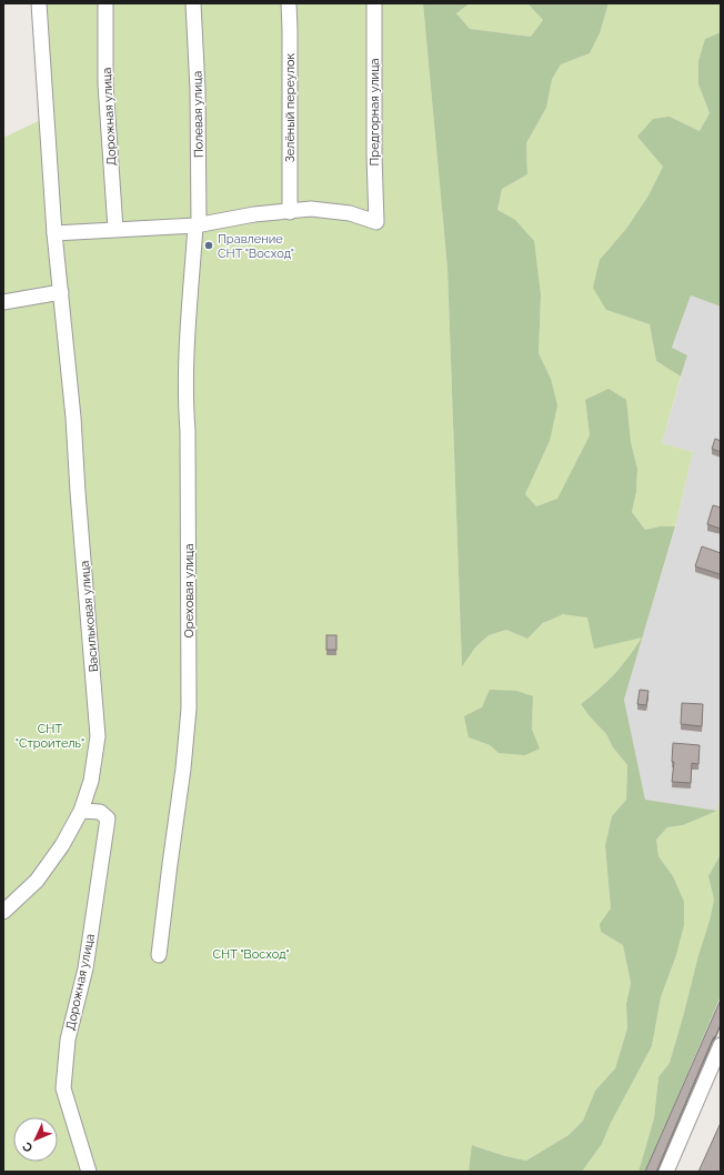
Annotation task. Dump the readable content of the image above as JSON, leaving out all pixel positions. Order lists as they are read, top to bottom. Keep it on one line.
{"streets":{"street":["Зелёный переулок","Предгорная улица","Полевая улица","Дорожная улица","Ореховая улица","Васильковая улица"]},"crossings":[["Зелёный переулок","Предгорная улица"],["Полевая улица","Ореховая улица"],["Дорожная улица","Васильковая улица"]],"parks":["СНТ \"Строитель\"","СНТ \"Восход\""],"places":["Правление СНТ \"Восход\""],"north":"bottom left"}
